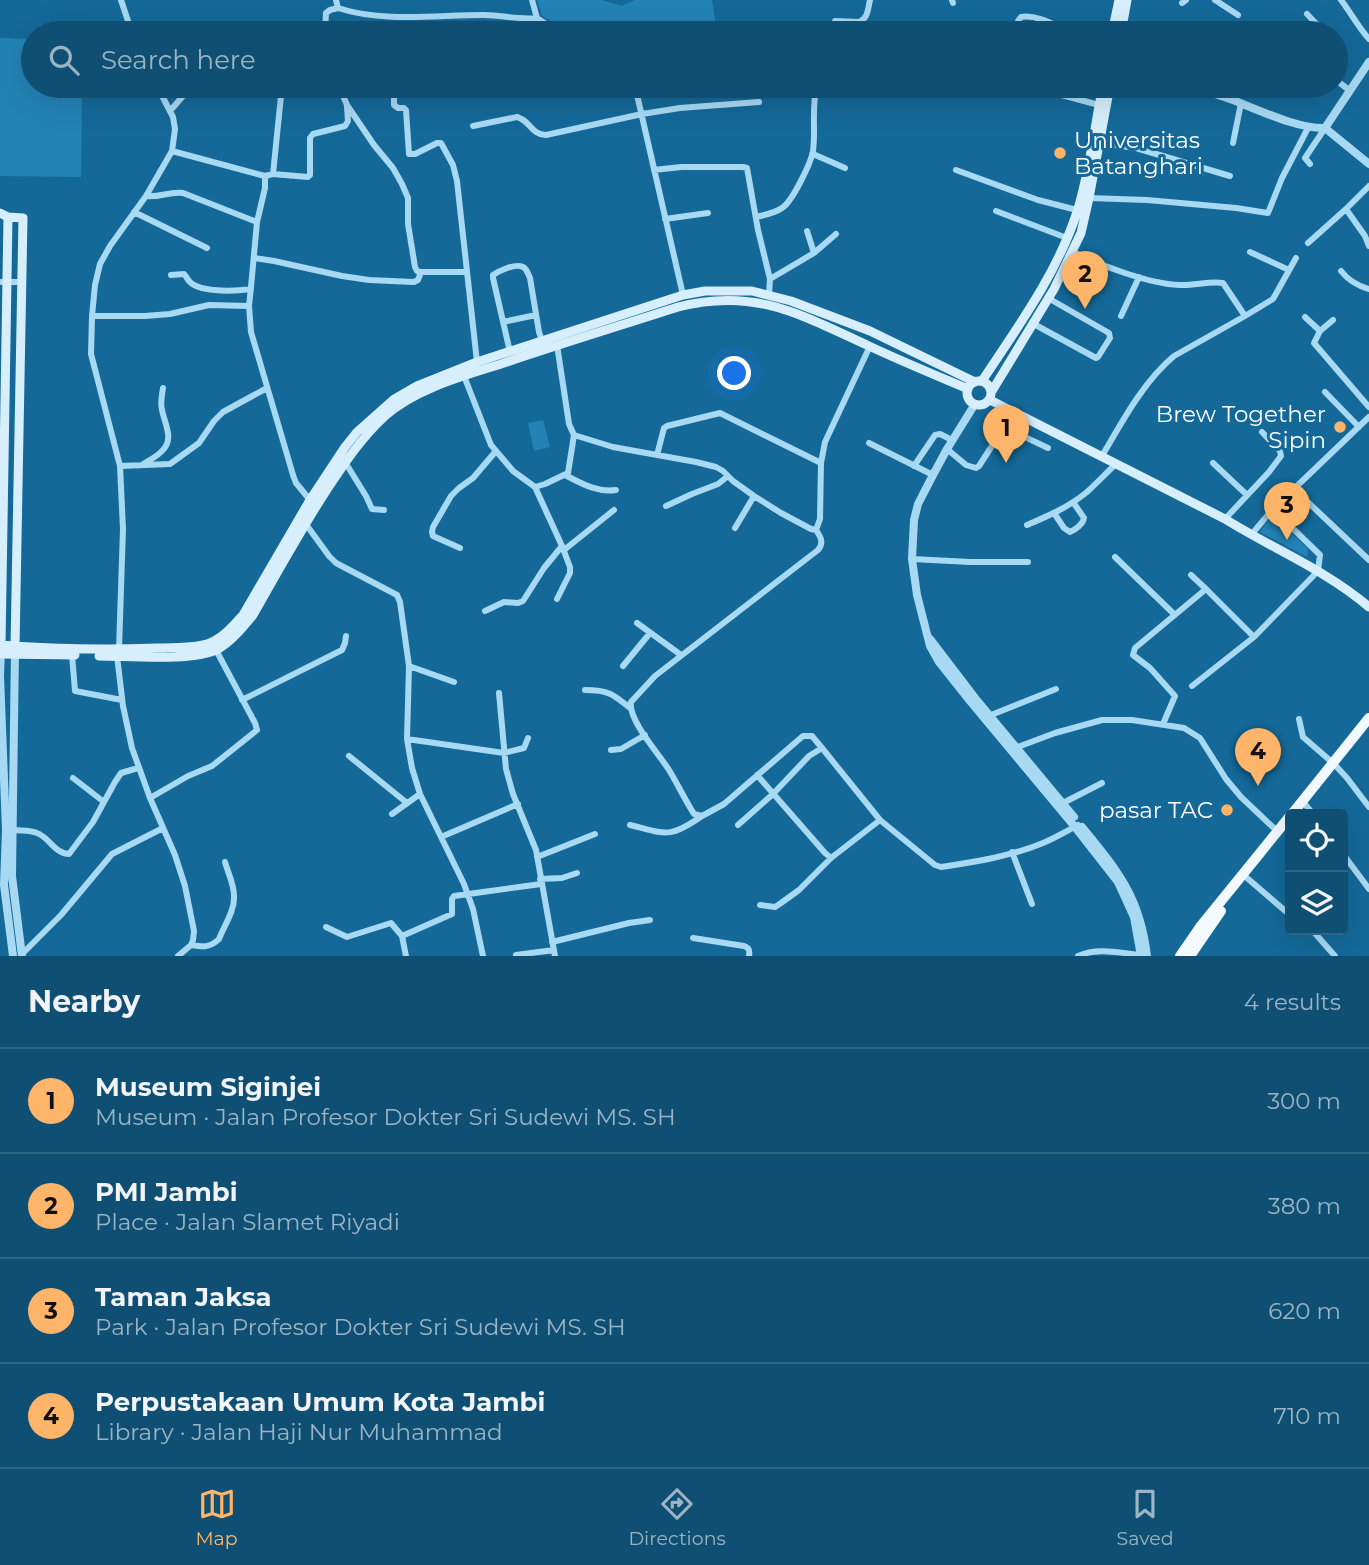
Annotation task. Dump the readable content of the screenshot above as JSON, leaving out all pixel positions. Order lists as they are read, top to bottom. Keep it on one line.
{"places":["Universitas Batanghari","Brew Together Sipin","pasar TAC"],"page":{"search":"Search here","pins":["2","1","3","4"],"heading":["Nearby","4 results"],"list":[{"mark":"1","name":"Museum Siginjei","note":"Museum · Jalan Profesor Dokter Sri Sudewi MS. SH","value":"300 m"},{"mark":"2","name":"PMI Jambi","note":"Place · Jalan Slamet Riyadi","value":"380 m"},{"mark":"3","name":"Taman Jaksa","note":"Park · Jalan Profesor Dokter Sri Sudewi MS. SH","value":"620 m"},{"mark":"4","name":"Perpustakaan Umum Kota Jambi","note":"Library · Jalan Haji Nur Muhammad","value":"710 m"}],"nav":["Map","Directions","Saved"]}}
